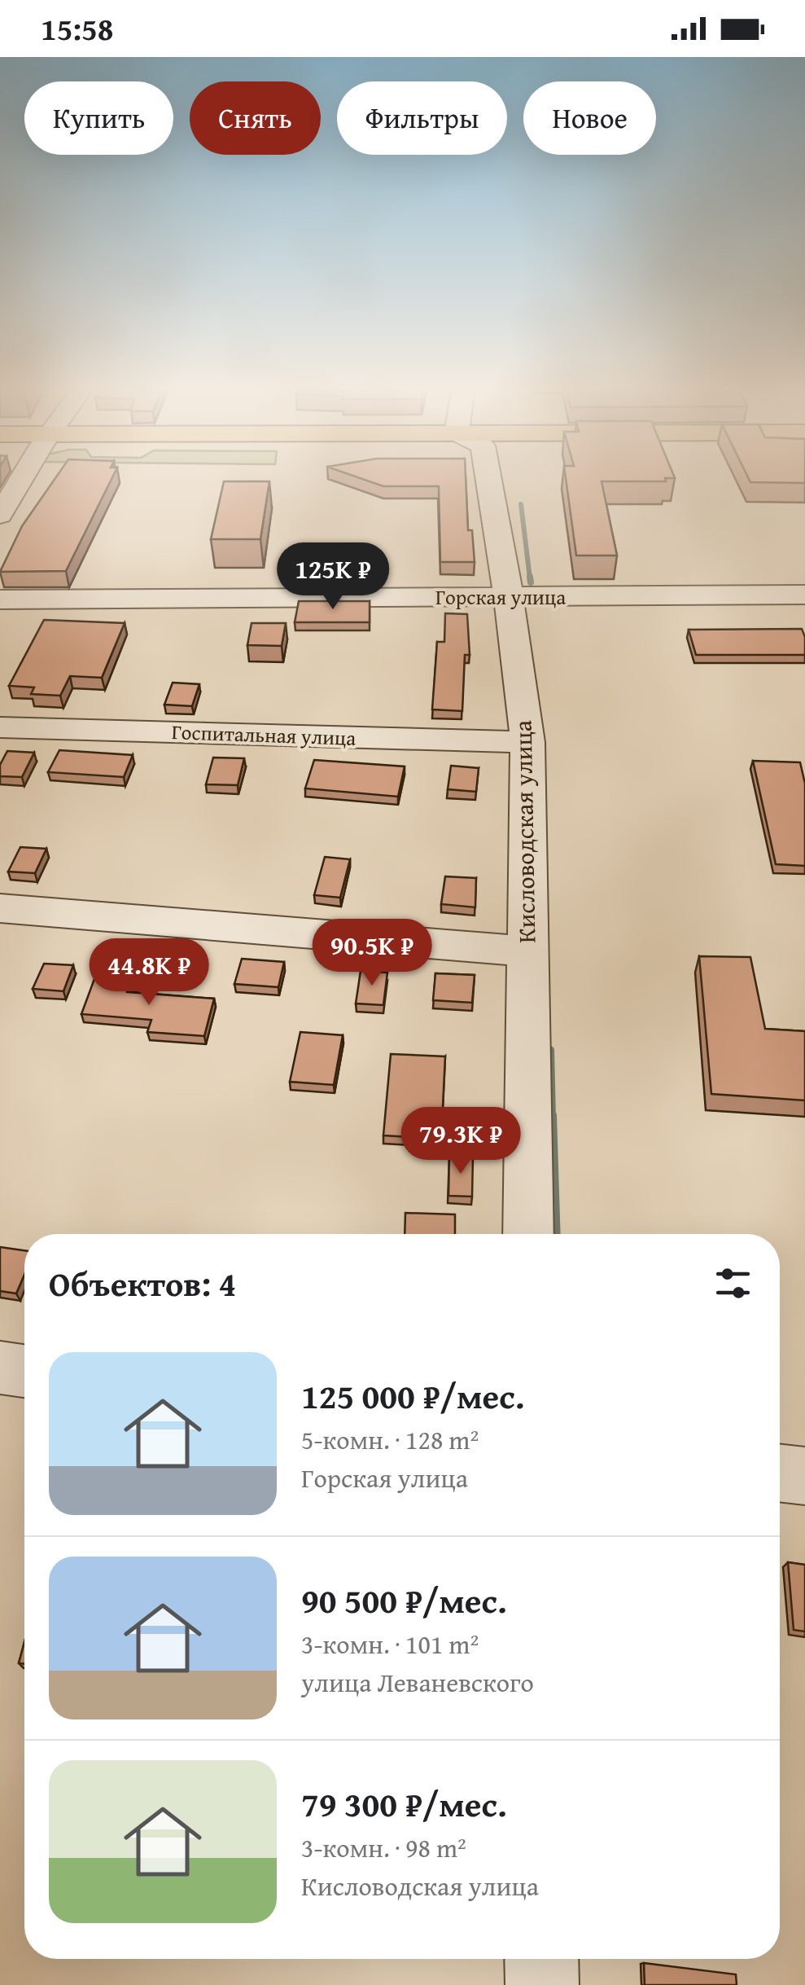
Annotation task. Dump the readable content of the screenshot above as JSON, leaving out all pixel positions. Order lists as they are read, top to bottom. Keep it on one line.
{"streets":{"street":["Горская улица","Госпитальная улица","Кисловодская улица"]},"crossings":[["Горская улица","Кисловодская улица"],["Госпитальная улица","Кисловодская улица"]],"page":{"status":"15:58","chip":["Купить","Снять","Фильтры","Новое"],"price":["125K ₽","90.5K ₽","44.8K ₽","79.3K ₽"],"heading":"Объектов: 4","list":[{"name":"125 000 ₽/мес.","note":"5-комн. · 128 m² · Горская улица"},{"name":"90 500 ₽/мес.","note":"3-комн. · 101 m² · улица Леваневского"},{"name":"79 300 ₽/мес.","note":"3-комн. · 98 m² · Кисловодская улица"}]}}
